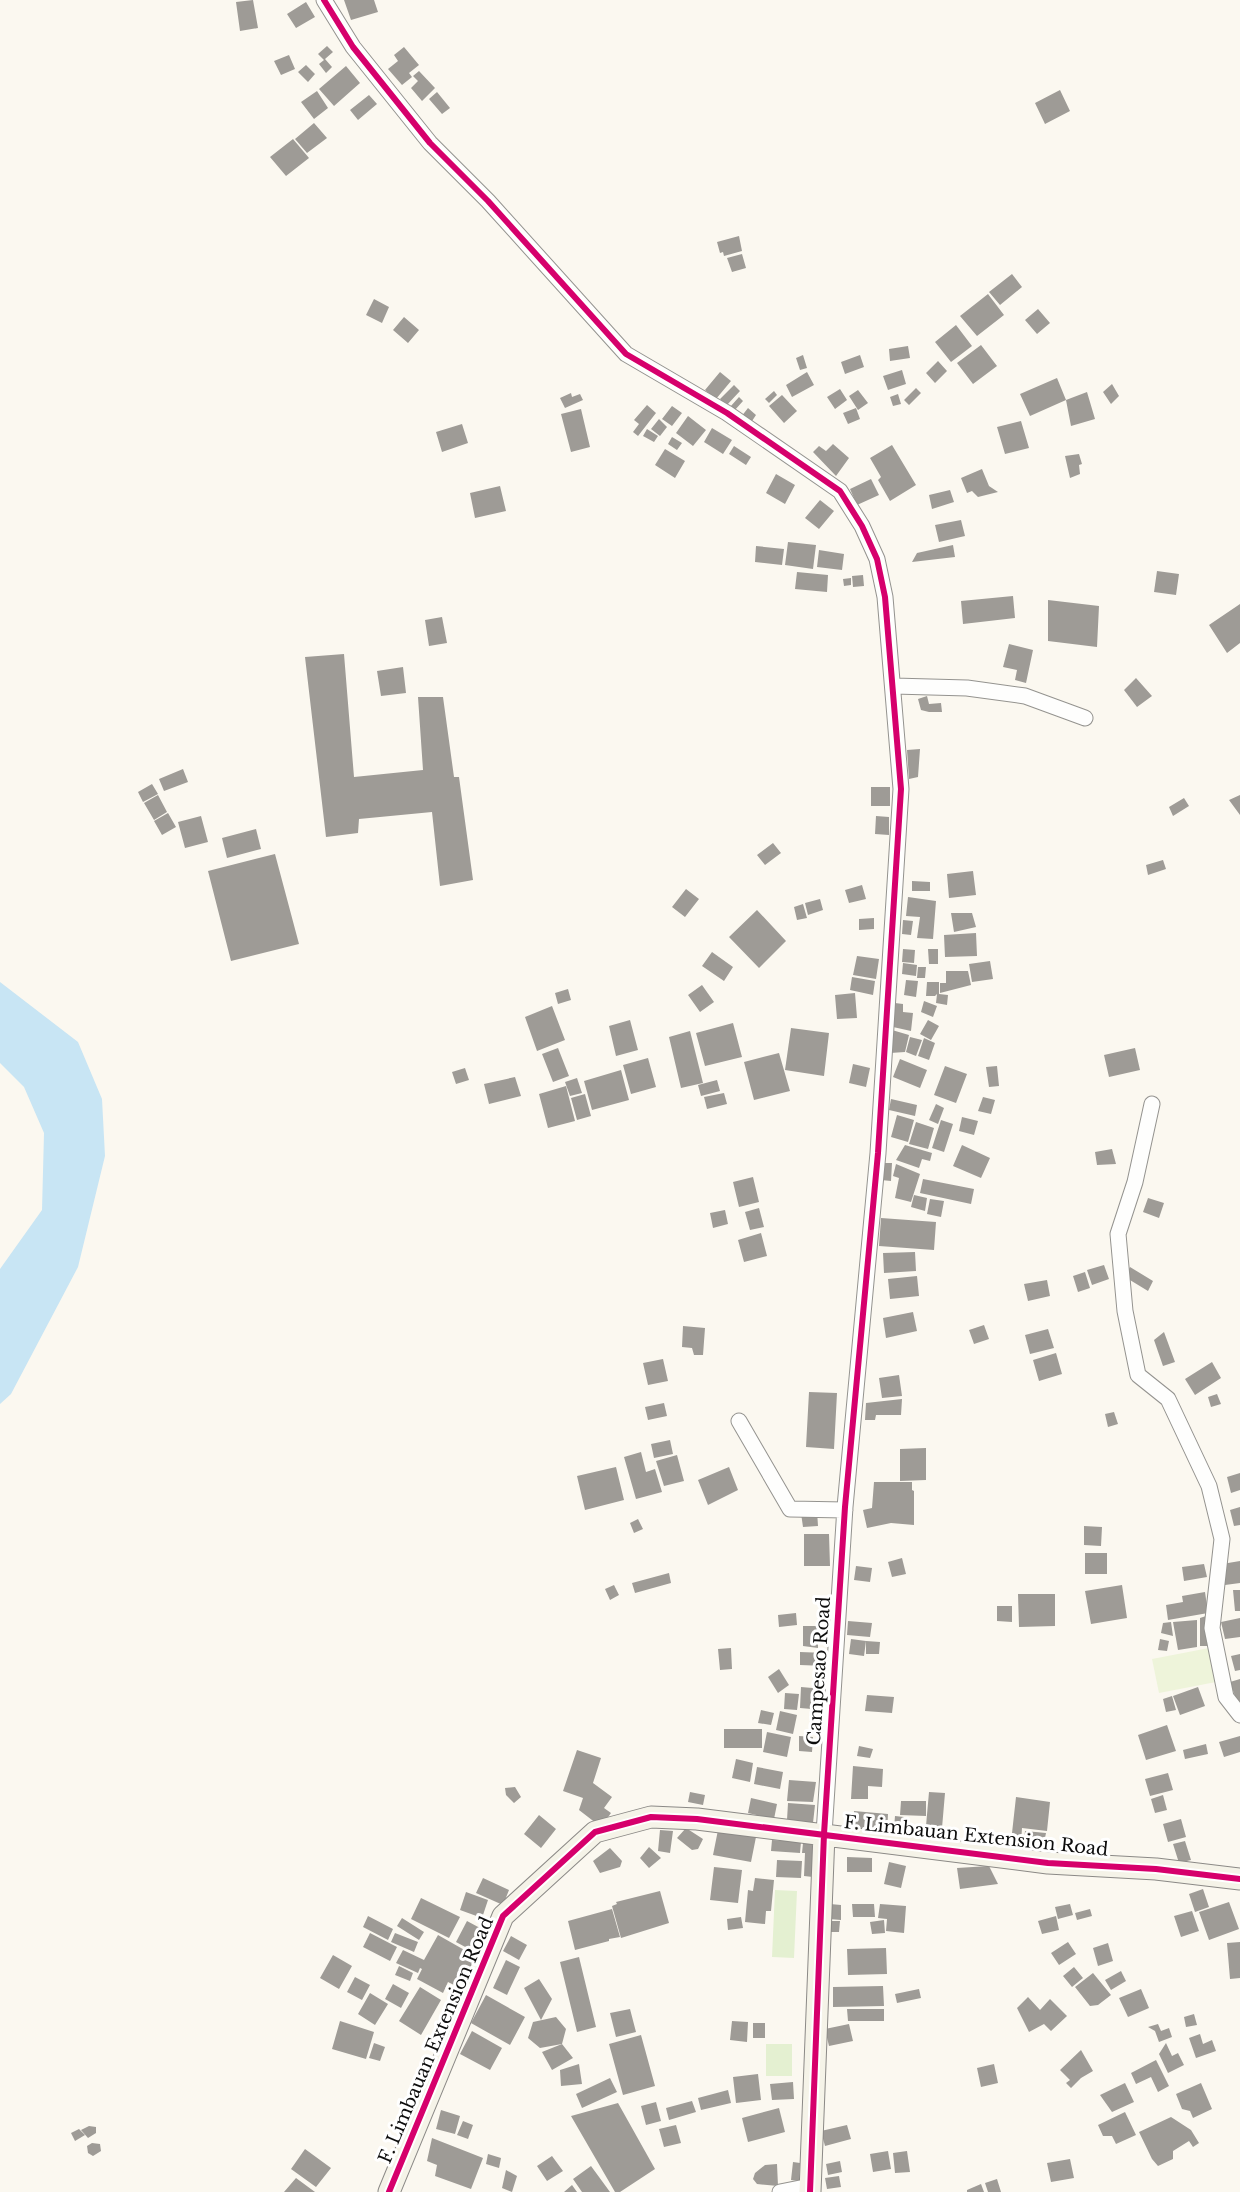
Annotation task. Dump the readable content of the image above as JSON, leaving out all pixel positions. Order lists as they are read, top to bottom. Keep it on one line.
{"streets":{"street":["Campesao Road","F. Limbauan Extension Road"]},"crossings":[["Campesao Road","F. Limbauan Extension Road"]]}
